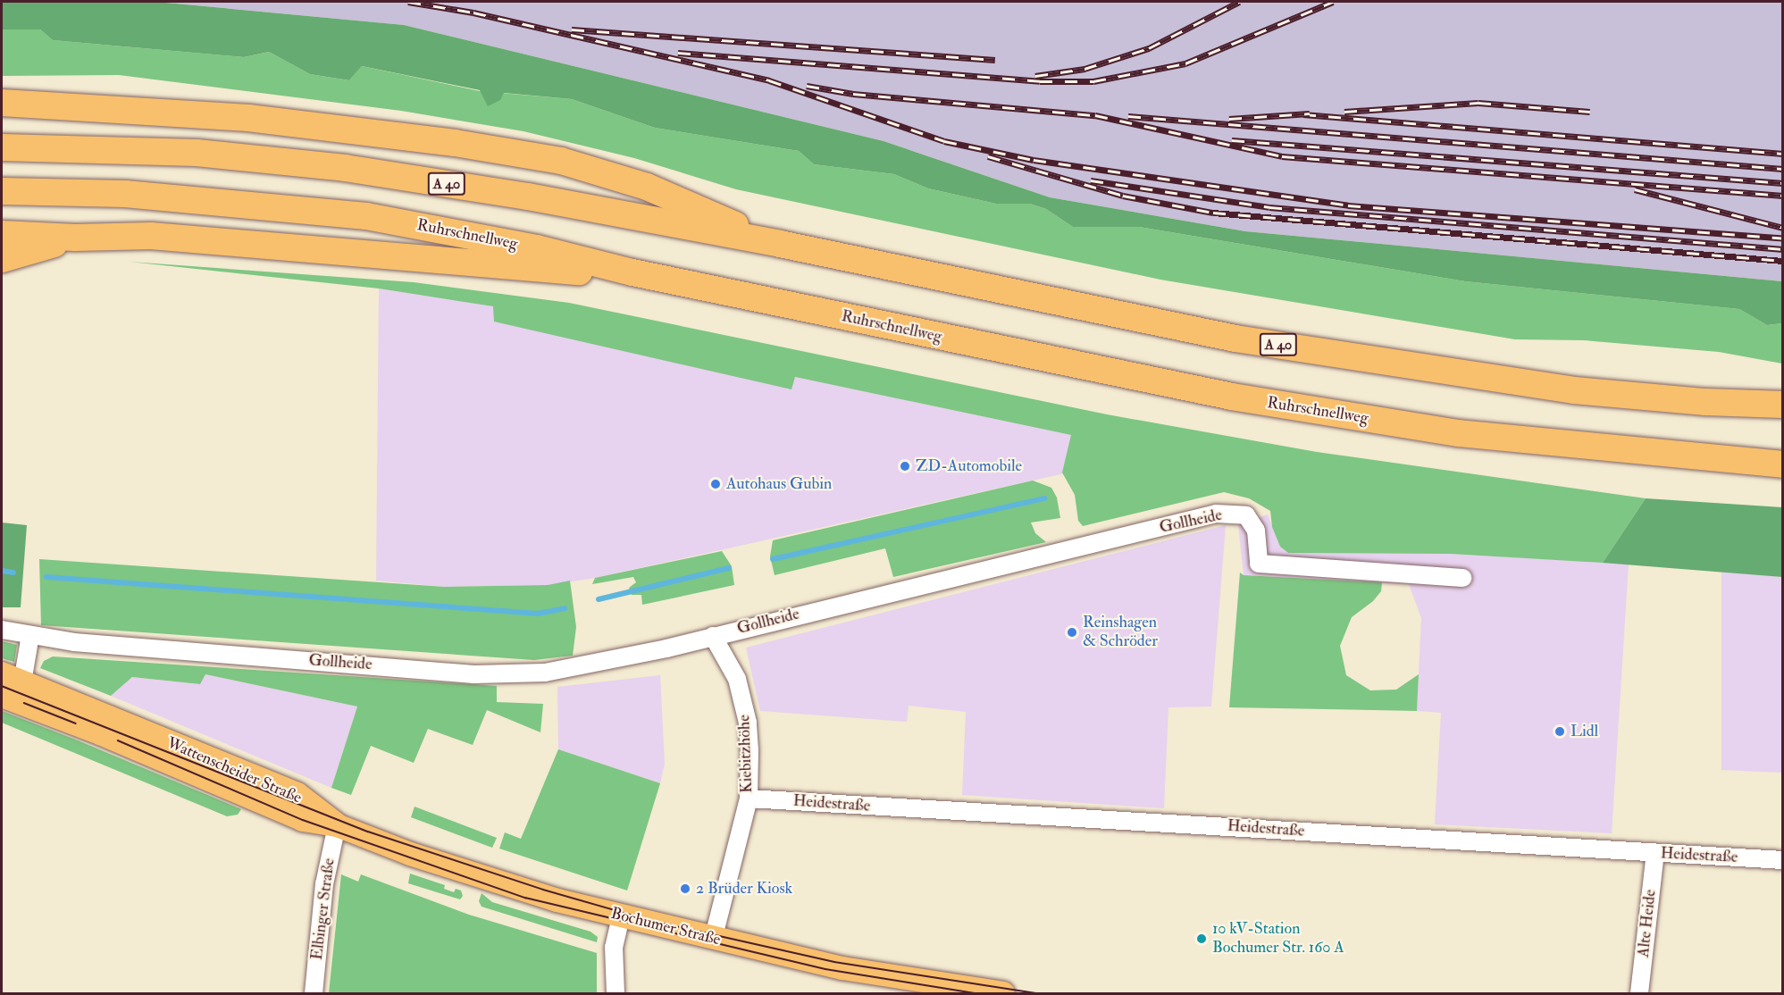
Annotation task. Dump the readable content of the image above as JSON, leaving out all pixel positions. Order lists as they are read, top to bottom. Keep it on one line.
{"streets":{"highway":["A 40","Ruhrschnellweg"],"main road":["Wattenscheider Straße","Bochumer Straße"],"street":["Gollheide","Kiebitzhöhe","Heidestraße","Elbinger Straße","Alte Heide"]},"crossings":[["Gollheide","Kiebitzhöhe"],["Kiebitzhöhe","Heidestraße"],["Kiebitzhöhe","Bochumer Straße"],["Wattenscheider Straße","Elbinger Straße"],["Wattenscheider Straße","Bochumer Straße"],["Heidestraße","Alte Heide"],["Elbinger Straße","Bochumer Straße"]],"places":["ZD-Automobile","Autohaus Gubin","Reinshagen & Schröder","Lidl","2 Brüder Kiosk","10 kV-Station Bochumer Str. 160 A"]}
